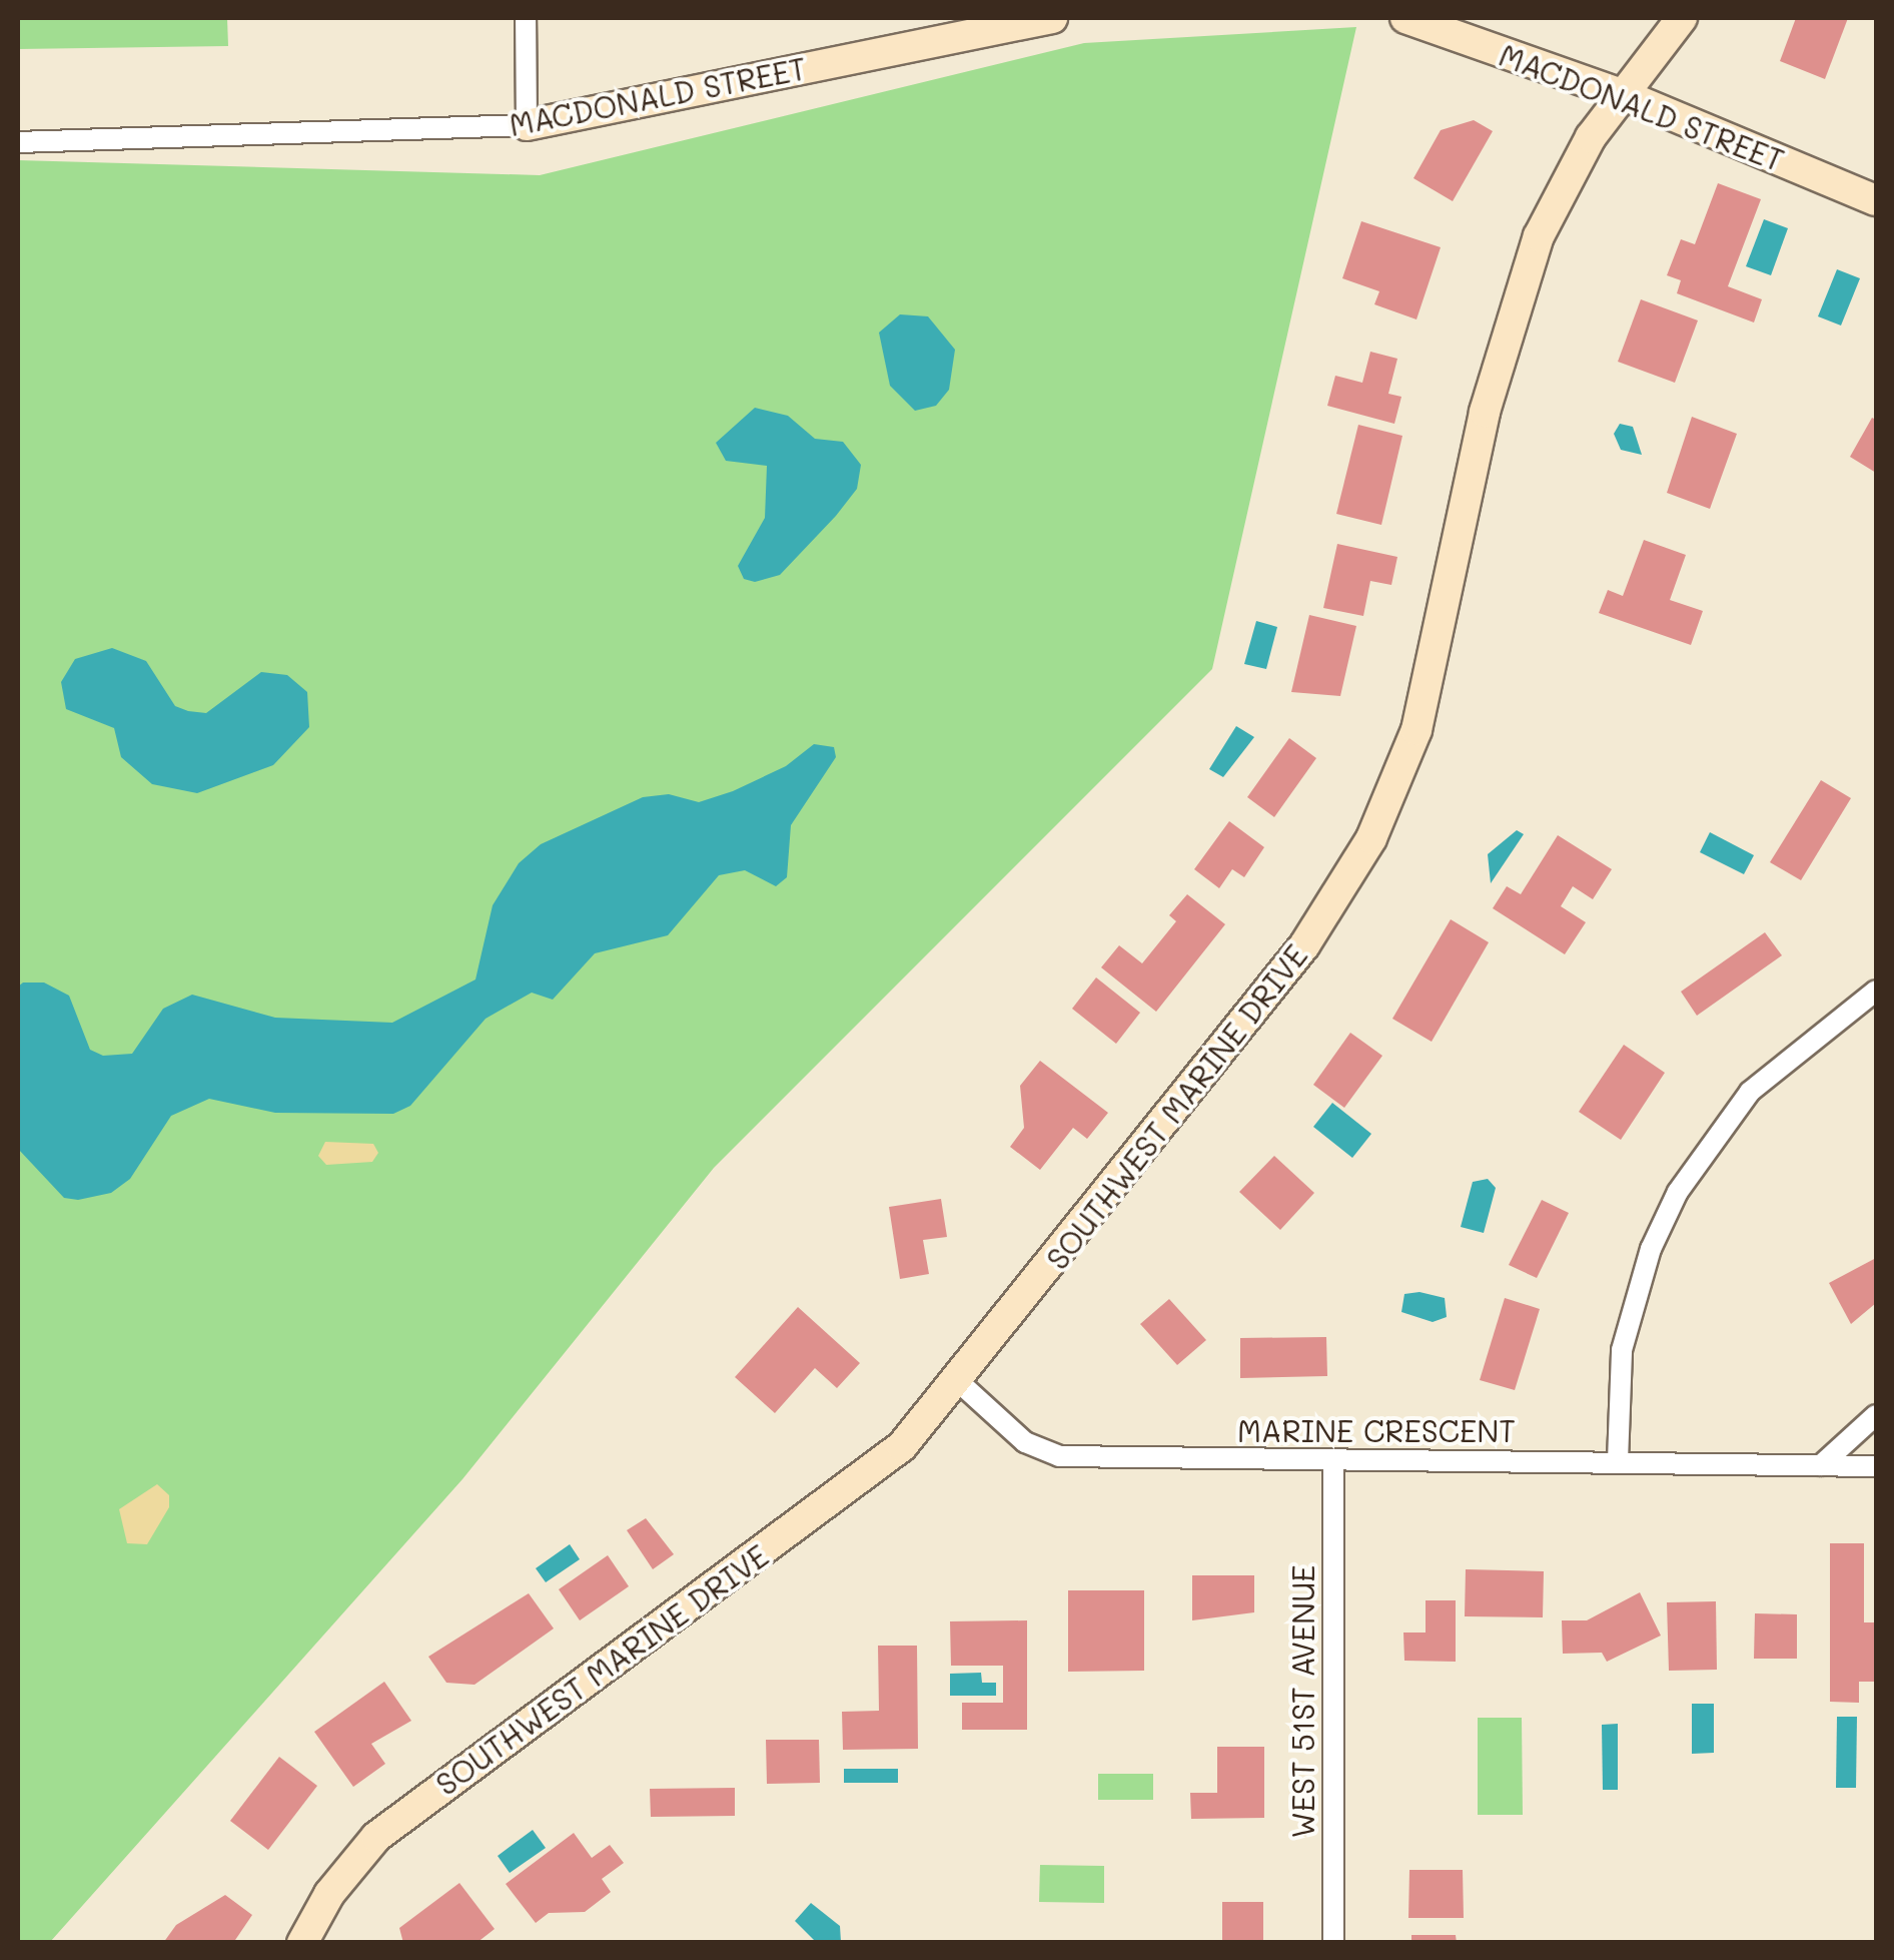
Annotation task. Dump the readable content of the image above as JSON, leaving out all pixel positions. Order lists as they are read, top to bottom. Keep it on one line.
{"streets":{"main road":["MACDONALD STREET","SOUTHWEST MARINE DRIVE"],"street":["MARINE CRESCENT","WEST 51ST AVENUE"]},"crossings":[["MACDONALD STREET","SOUTHWEST MARINE DRIVE"],["SOUTHWEST MARINE DRIVE","MARINE CRESCENT"],["MARINE CRESCENT","WEST 51ST AVENUE"]]}
